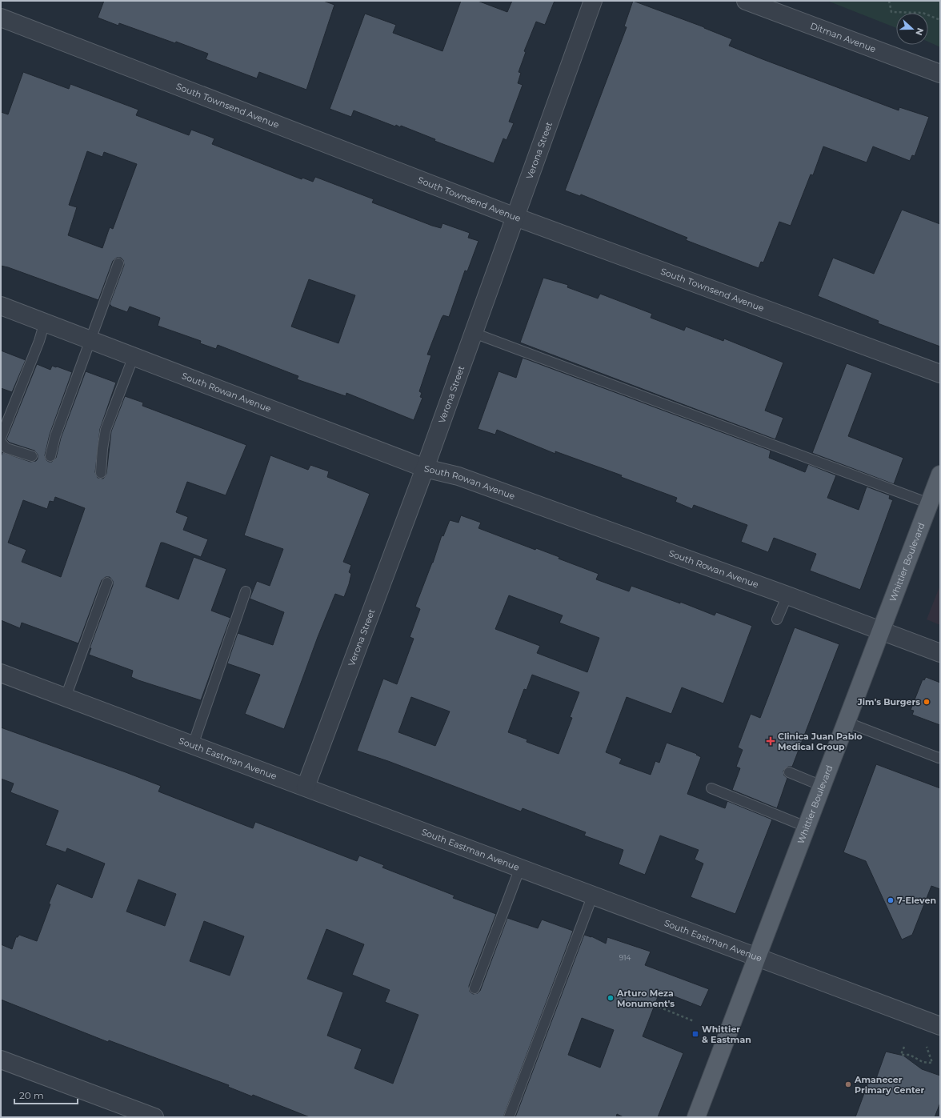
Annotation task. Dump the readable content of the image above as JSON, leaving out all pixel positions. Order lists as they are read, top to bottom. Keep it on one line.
{"streets":{"main road":["Whittier Boulevard"],"street":["Ditman Avenue","South Townsend Avenue","Verona Street","South Rowan Avenue","South Eastman Avenue"]},"crossings":[["South Townsend Avenue","Verona Street"],["Verona Street","South Rowan Avenue"],["Verona Street","South Eastman Avenue"],["South Rowan Avenue","Whittier Boulevard"],["Whittier Boulevard","South Eastman Avenue"]],"places":{"other":["Jim's Burgers","7-Eleven","Arturo Meza Monument's","Amanecer Primary Center"],"health":["Clinica Juan Pablo Medical Group"],"transit":["Whittier & Eastman"]},"house_numbers":["914"],"scale_bar":"20 m","north":"right"}
